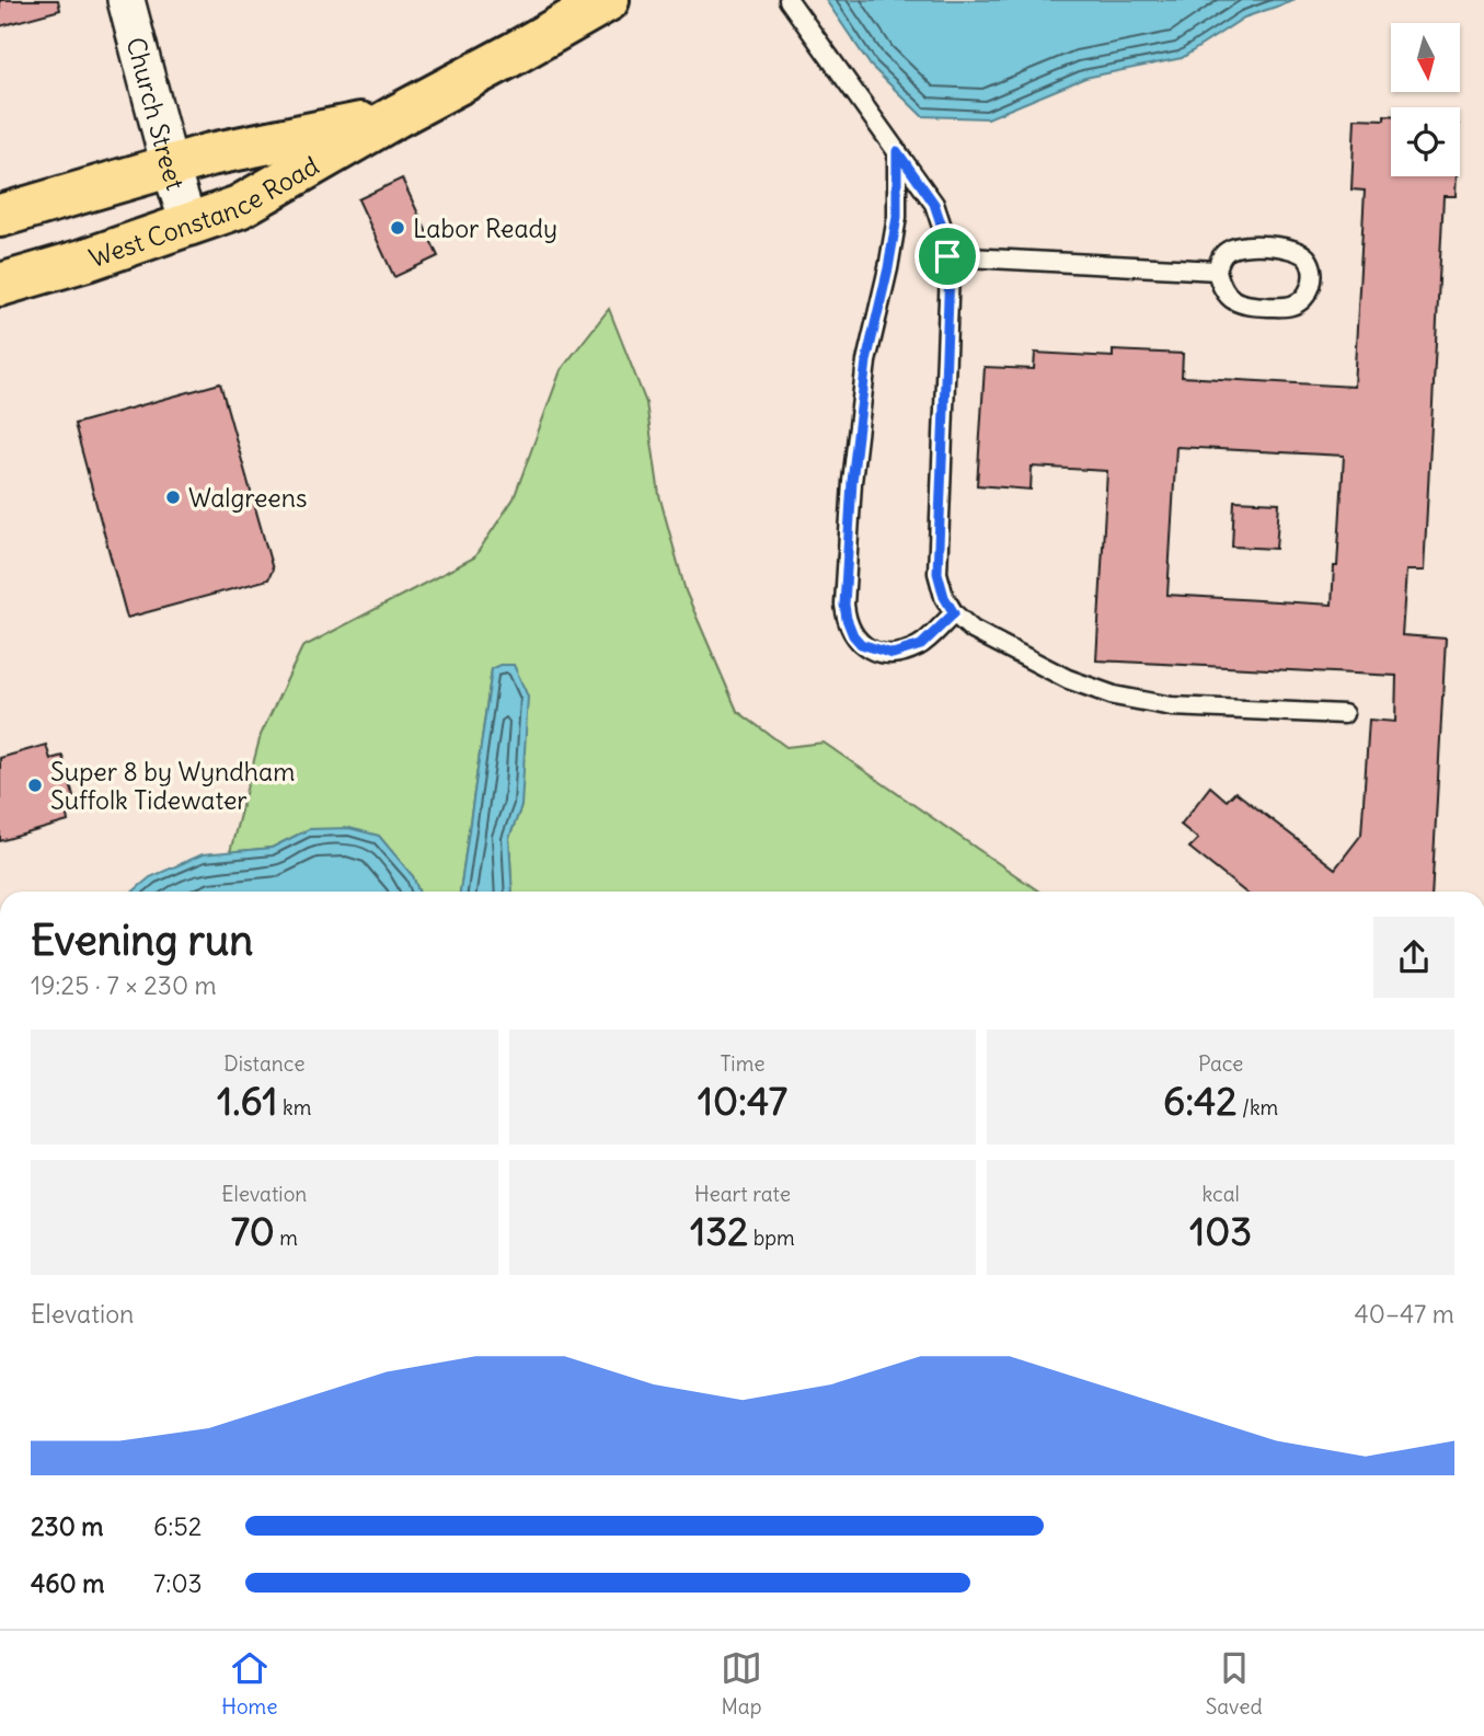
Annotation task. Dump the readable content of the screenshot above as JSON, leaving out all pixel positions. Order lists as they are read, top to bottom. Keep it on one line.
{"streets":{"main road":["West Constance Road"],"street":["Church Street"]},"crossings":[["Church Street","West Constance Road"]],"places":["Labor Ready","Walgreens","Super 8 by Wyndham Suffolk Tidewater"],"north":"bottom","page":{"heading":["Evening run","19:25 · 7 × 230 m"],"stats":[["Distance","1.61 km"],["Time","10:47"],["Pace","6:42 /km"],["Elevation","70 m"],["Heart rate","132 bpm"],["kcal","103"]],"chart":["Elevation","40–47 m"],"list":[{"name":"230 m","note":"6:52"},{"name":"460 m","note":"7:03"}],"tabs":["Home","Map","Saved"]}}
